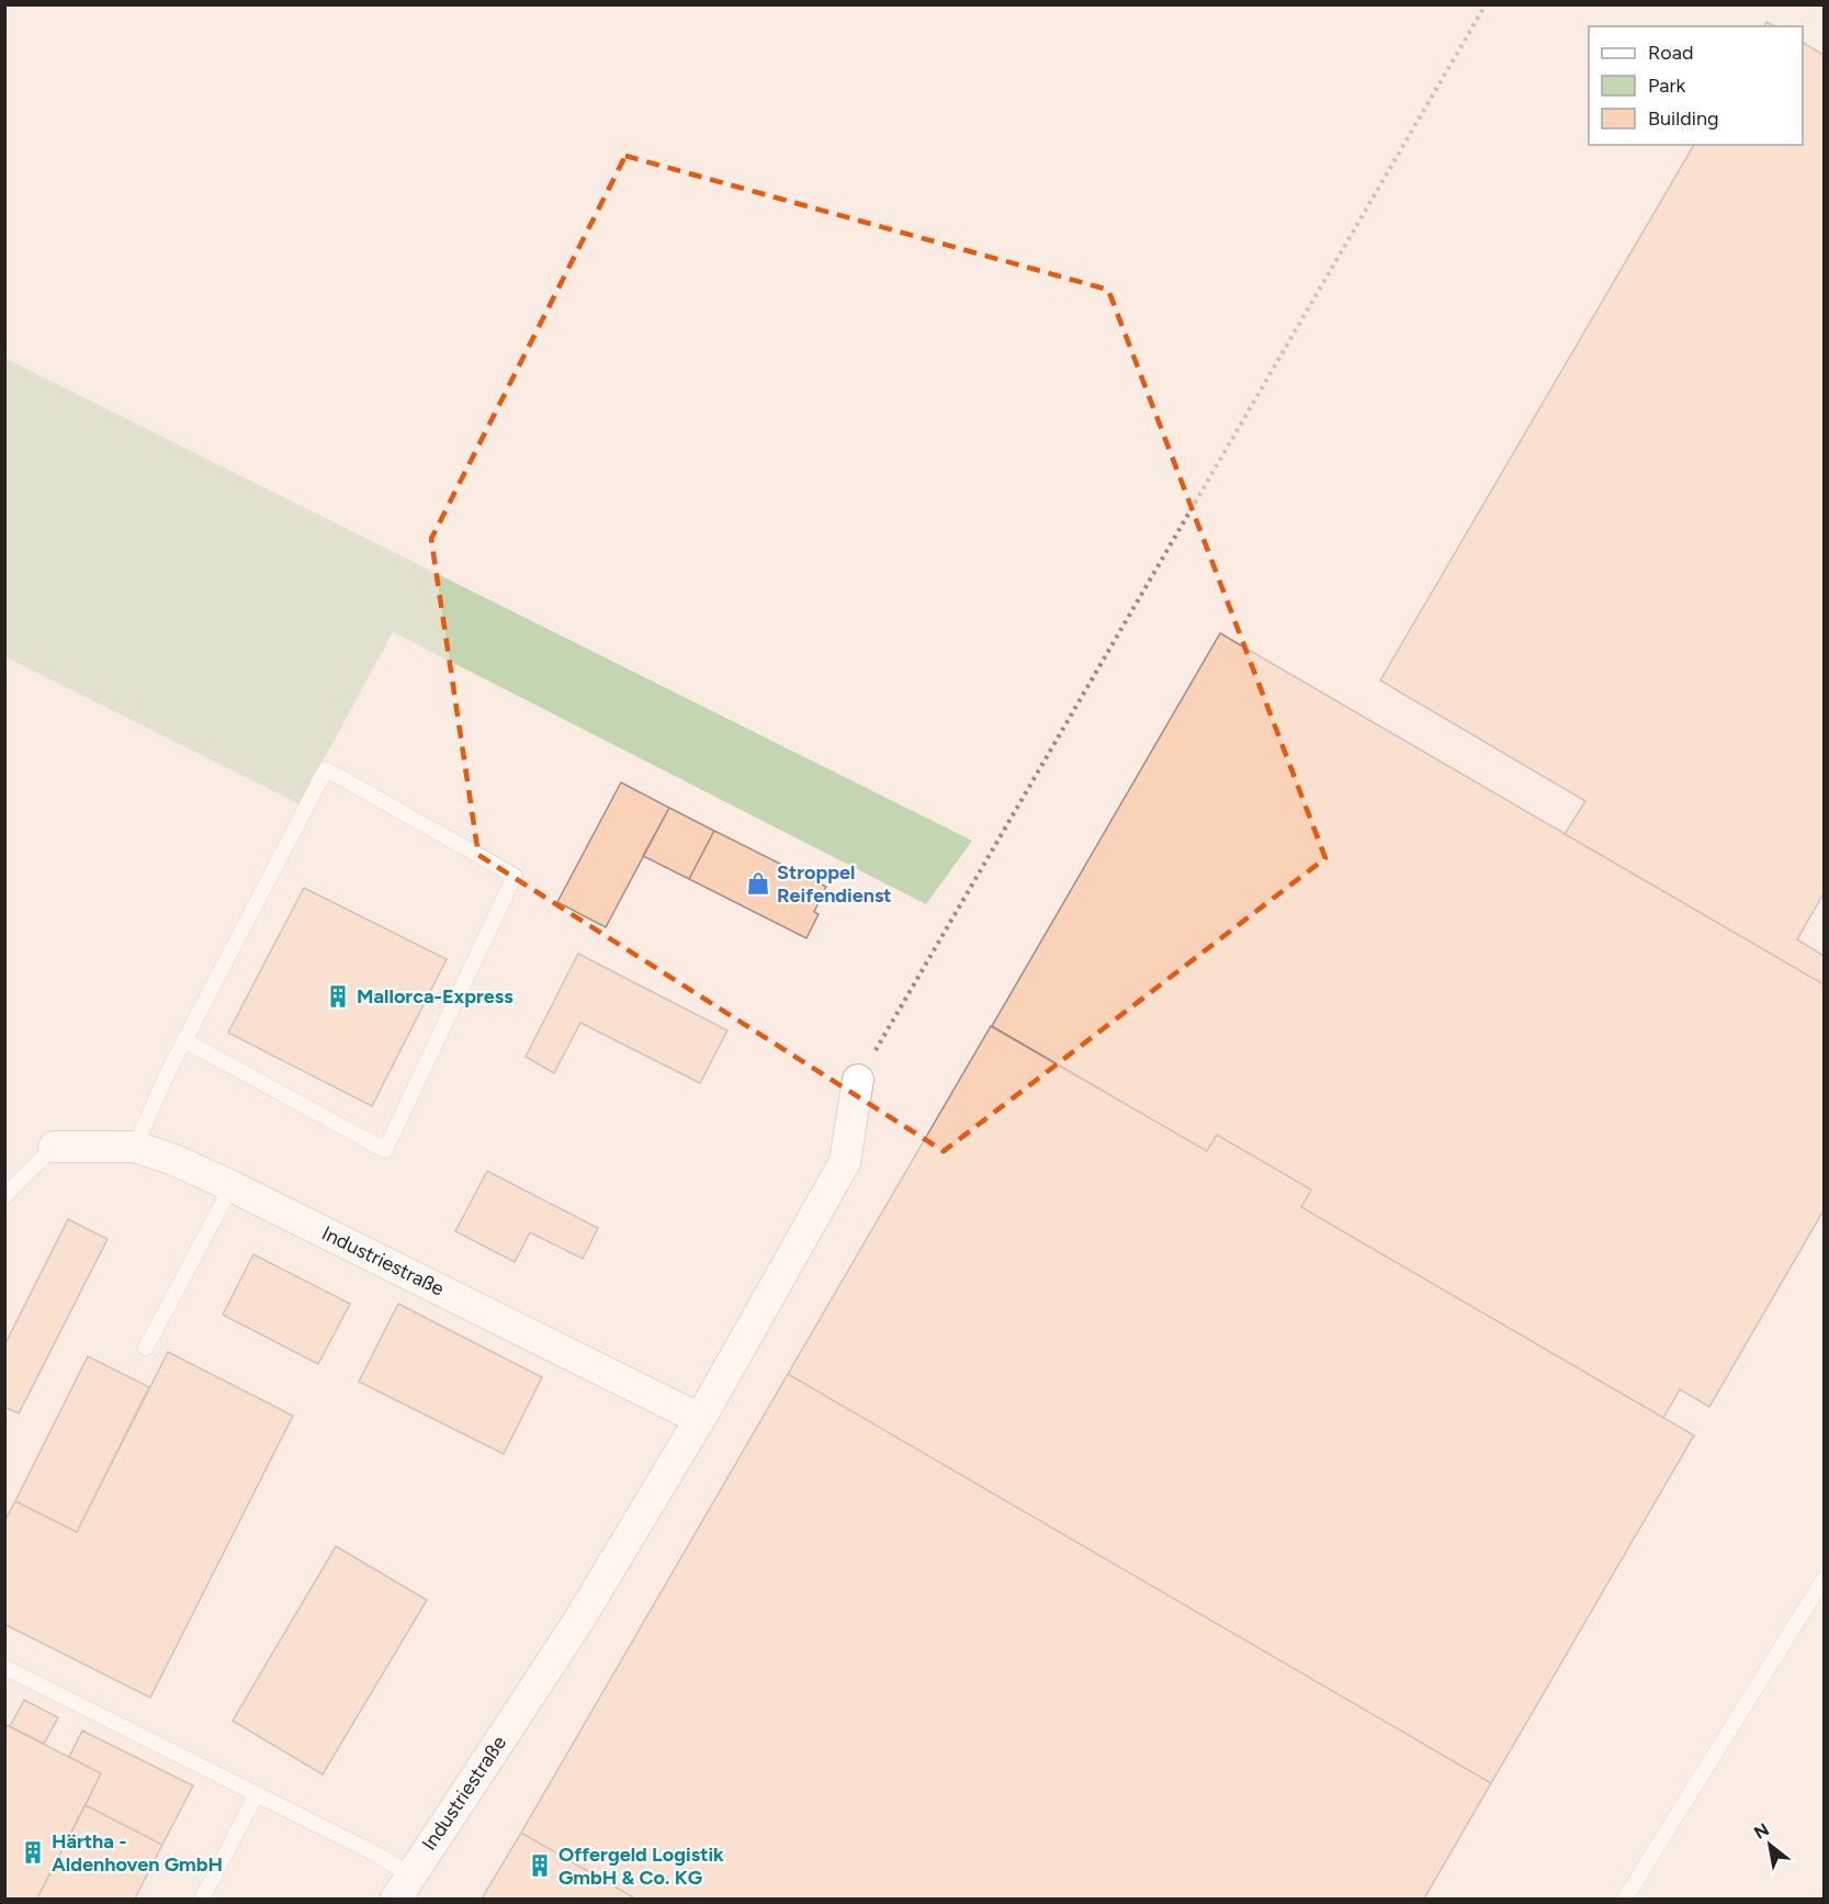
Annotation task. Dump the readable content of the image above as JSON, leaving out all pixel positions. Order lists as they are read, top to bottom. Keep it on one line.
{"streets":{"street":["Industriestraße"]},"places":{"shop":["Stroppel Reifendienst"],"building":["Mallorca-Express","Härtha - Aldenhoven GmbH","Offergeld Logistik GmbH & Co. KG"]},"legend":["Road","Park","Building"],"north":"top left"}
